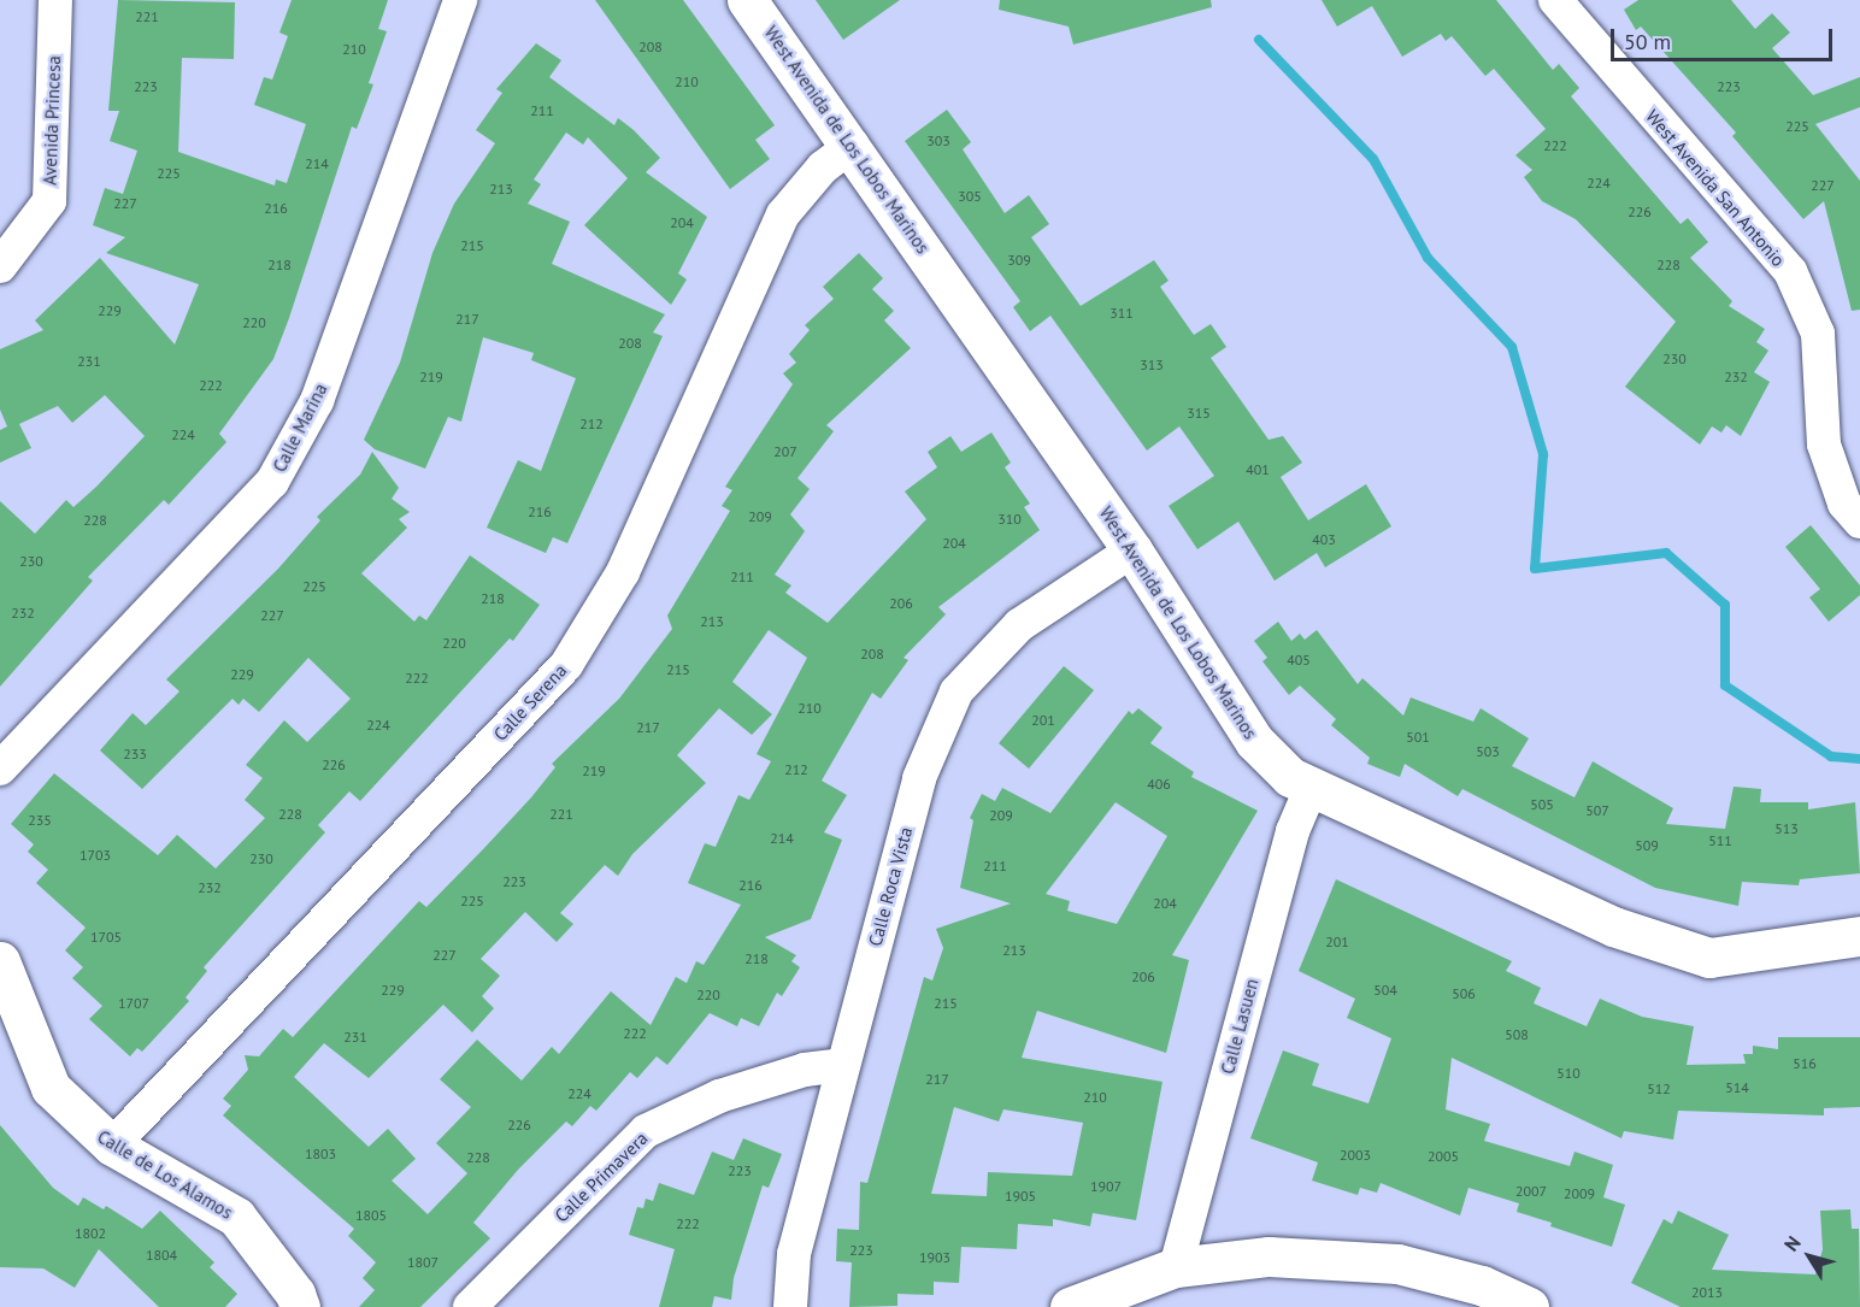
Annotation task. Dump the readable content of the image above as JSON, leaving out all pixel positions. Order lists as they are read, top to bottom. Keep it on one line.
{"streets":{"street":["Avenida Princesa","West Avenida de Los Lobos Marinos","West Avenida San Antonio","Calle Marina","Calle Serena","Calle Roca Vista","Calle Lasuen","Calle de Los Alamos","Calle Primavera"]},"crossings":[["West Avenida de Los Lobos Marinos","Calle Serena"],["West Avenida de Los Lobos Marinos","Calle Roca Vista"],["West Avenida de Los Lobos Marinos","Calle Lasuen"],["Calle Serena","Calle de Los Alamos"],["Calle Roca Vista","Calle Primavera"]],"house_numbers":["221","208","210","210","223","223","211","225","303","222","214","225","224","227","213","305","227","216","226","204","215","309","218","228","229","311","217","220","208","230","231","313","219","232","222","315","212","224","207","401","216","209","310","228","403","204","230","211","225","218","206","232","227","213","220","208","405","215","229","222","210","201","224","217","501","503","233","226","212","219","406","505","507","228","221","209","235","513","214","511","509","1703","230","211","223","216","232","225","204","1705","201","213","227","218","206","229","504","506","220","1707","215","222","508","231","516","510","217","514","512","224","210","226","1803","2003","2005","228","223","1907","2007","2009","1905","1805","222","1802","223","1804","1903","1807","2013"],"scale_bar":"50 m","north":"top left"}
